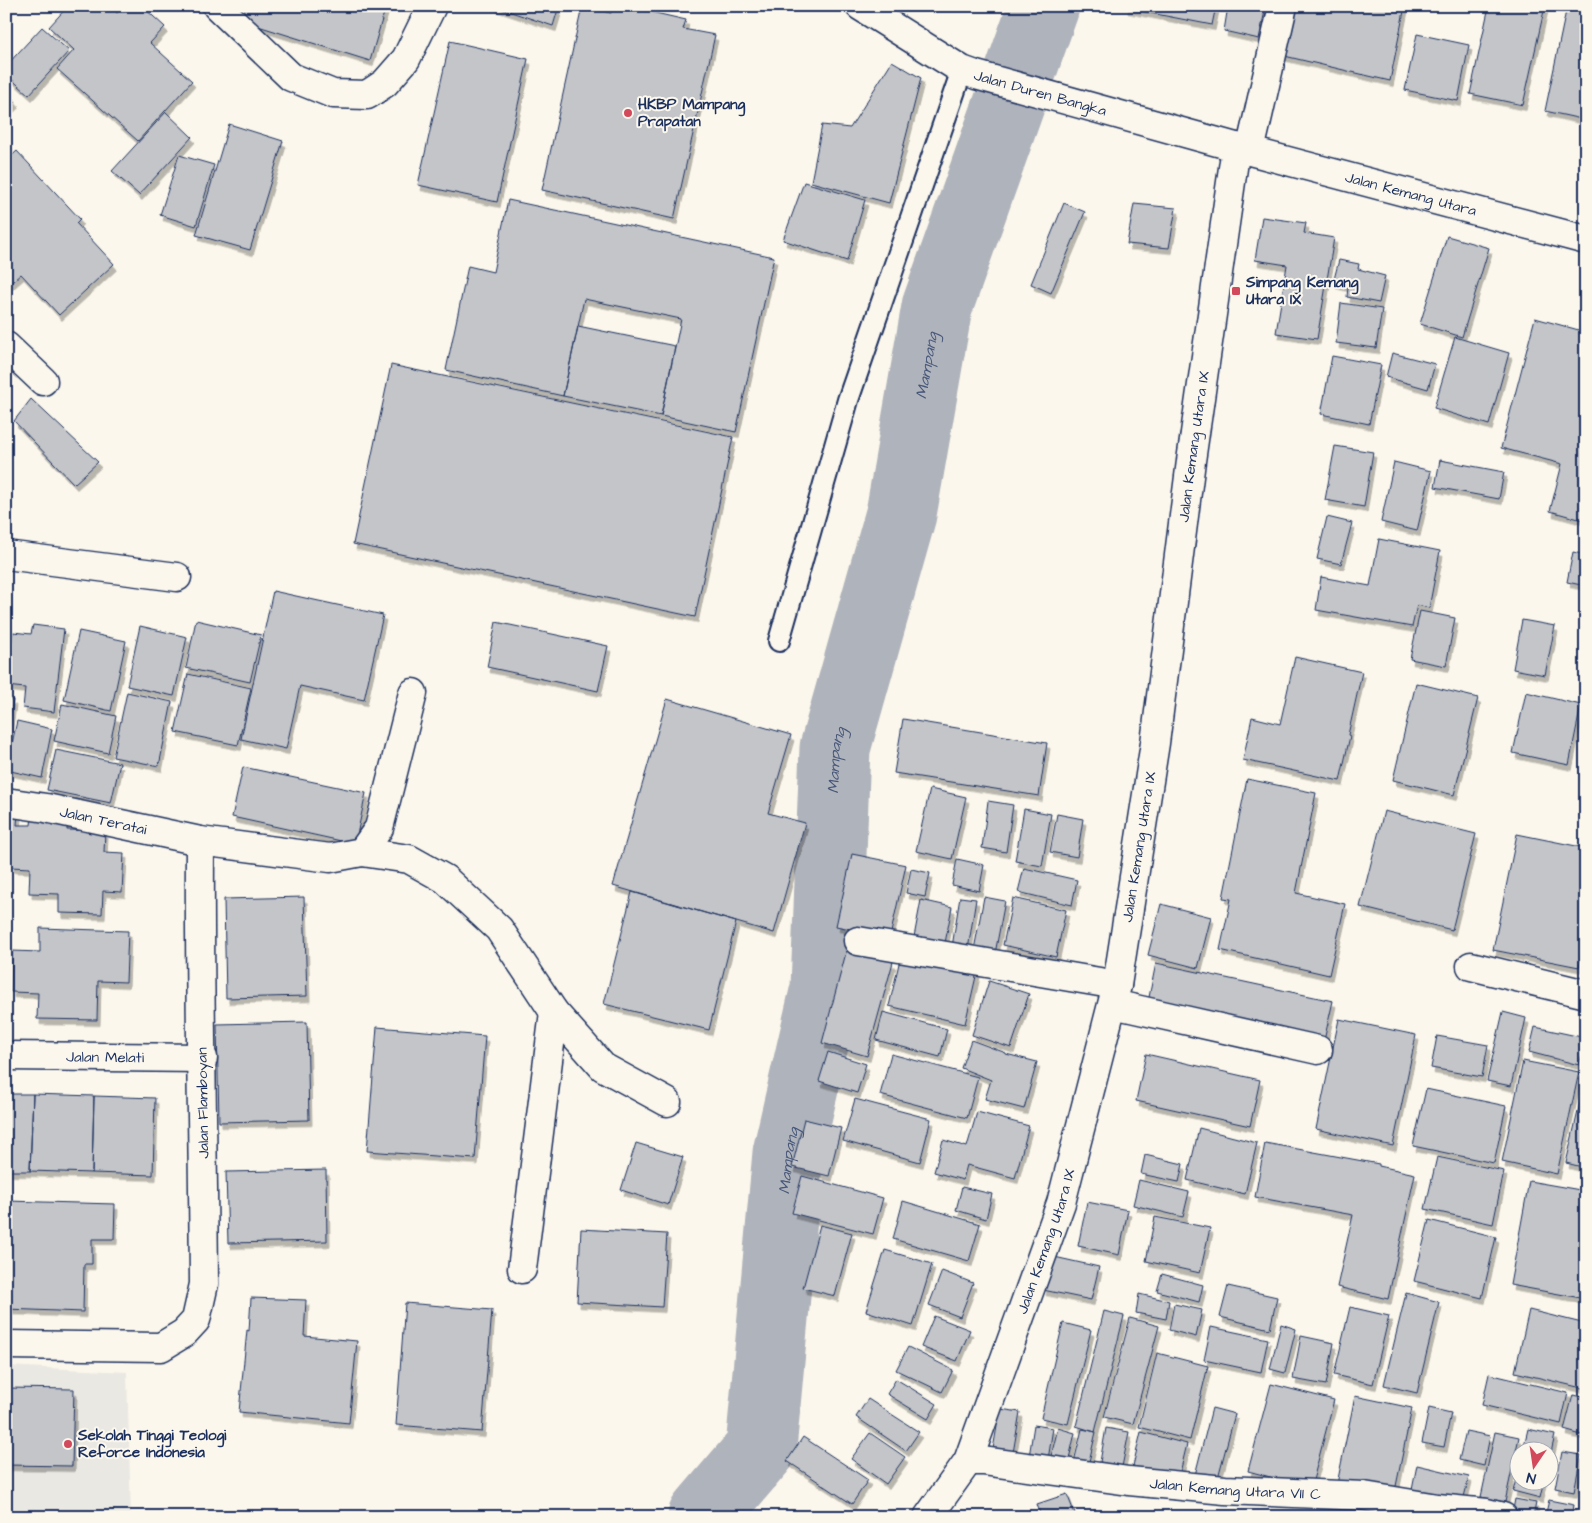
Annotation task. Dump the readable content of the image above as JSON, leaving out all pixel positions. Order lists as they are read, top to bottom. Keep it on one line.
{"streets":{"street":["Jalan Duren Bangka","Jalan Kemang Utara","Jalan Kemang Utara IX","Jalan Teratai","Jalan Melati","Jalan Flamboyan","Jalan Kemang Utara VII C"]},"crossings":[["Jalan Duren Bangka","Jalan Kemang Utara"],["Jalan Duren Bangka","Jalan Kemang Utara IX"],["Jalan Kemang Utara","Jalan Kemang Utara IX"],["Jalan Kemang Utara IX","Jalan Kemang Utara VII C"],["Jalan Teratai","Jalan Flamboyan"],["Jalan Melati","Jalan Flamboyan"]],"water":["Mampang"],"places":{"other":["HKBP Mampang Prapatan","Sekolah Tinggi Teologi Reforce Indonesia"],"transit":["Simpang Kemang Utara IX"]},"north":"bottom"}
